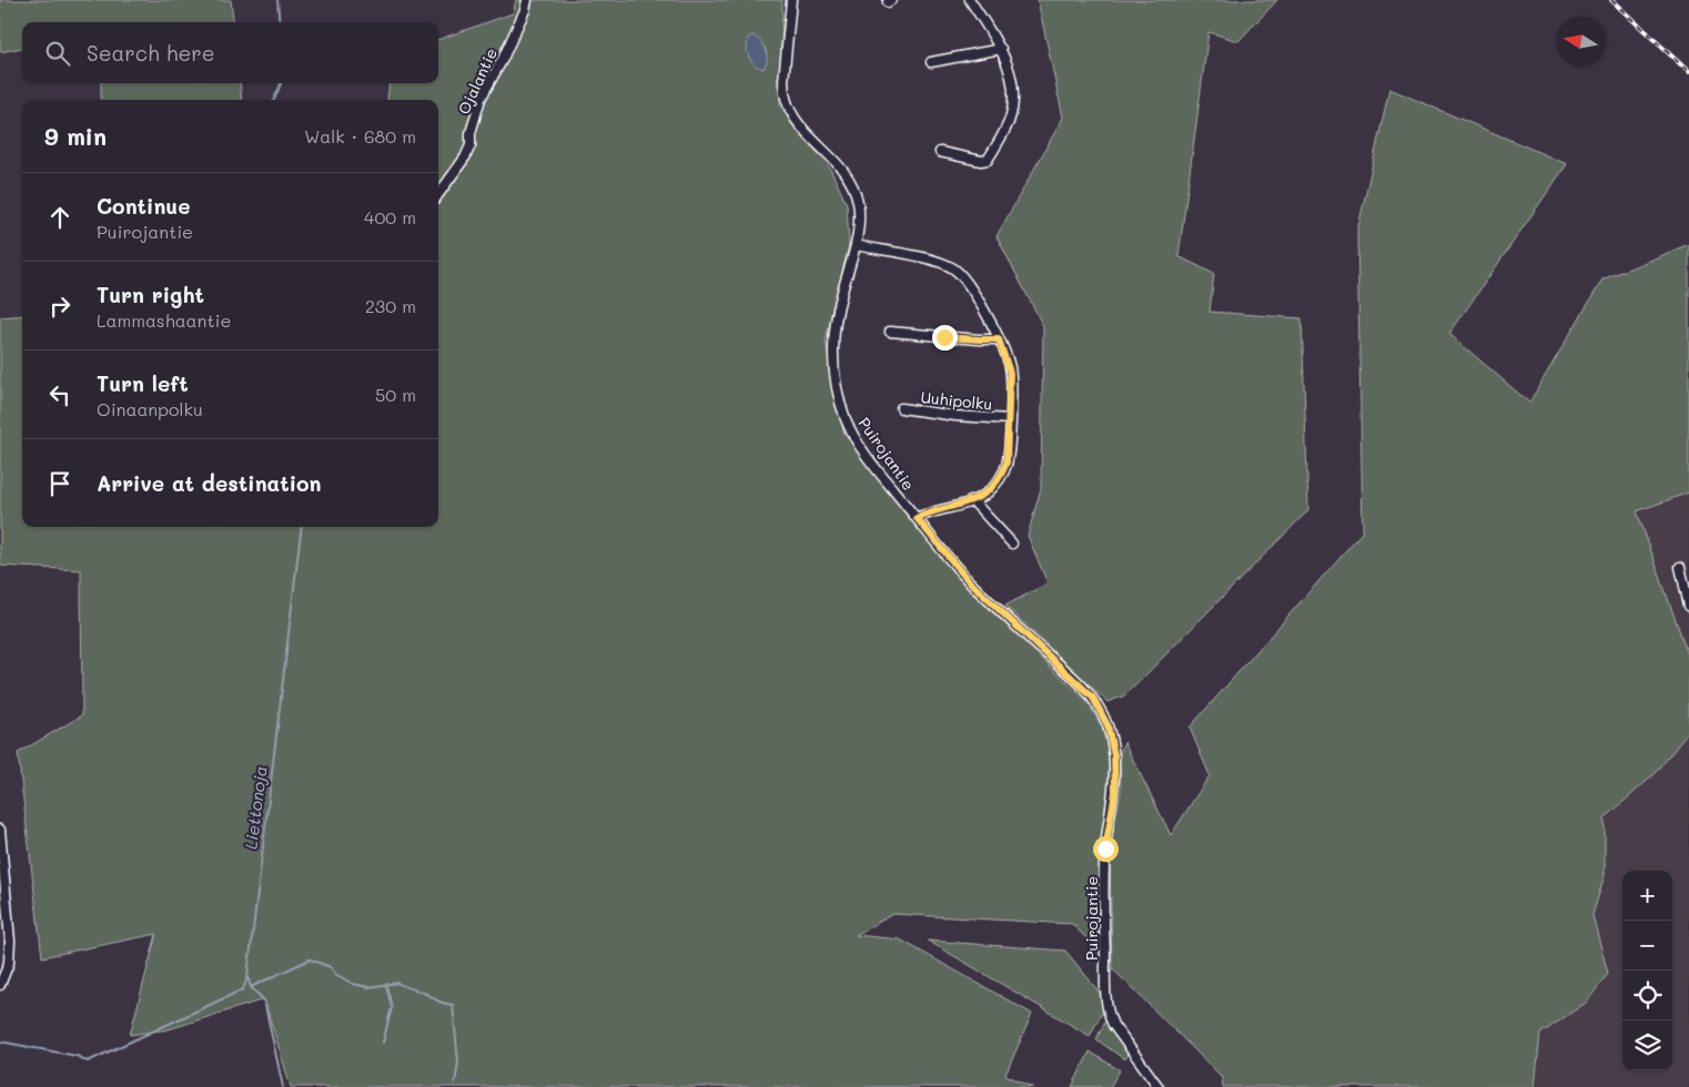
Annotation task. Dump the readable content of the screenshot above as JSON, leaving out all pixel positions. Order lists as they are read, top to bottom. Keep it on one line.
{"streets":{"street":["Ojalantie","Uuhipolku","Puirojantie"]},"water":["Liettonoja"],"north":"left","page":{"search":"Search here","heading":["9 min","Walk · 680 m"],"list":[["Continue","Puirojantie","400 m"],["Turn right","Lammashaantie","230 m"],["Turn left","Oinaanpolku","50 m"],"Arrive at destination"],"map_buttons":["+","−"]}}
